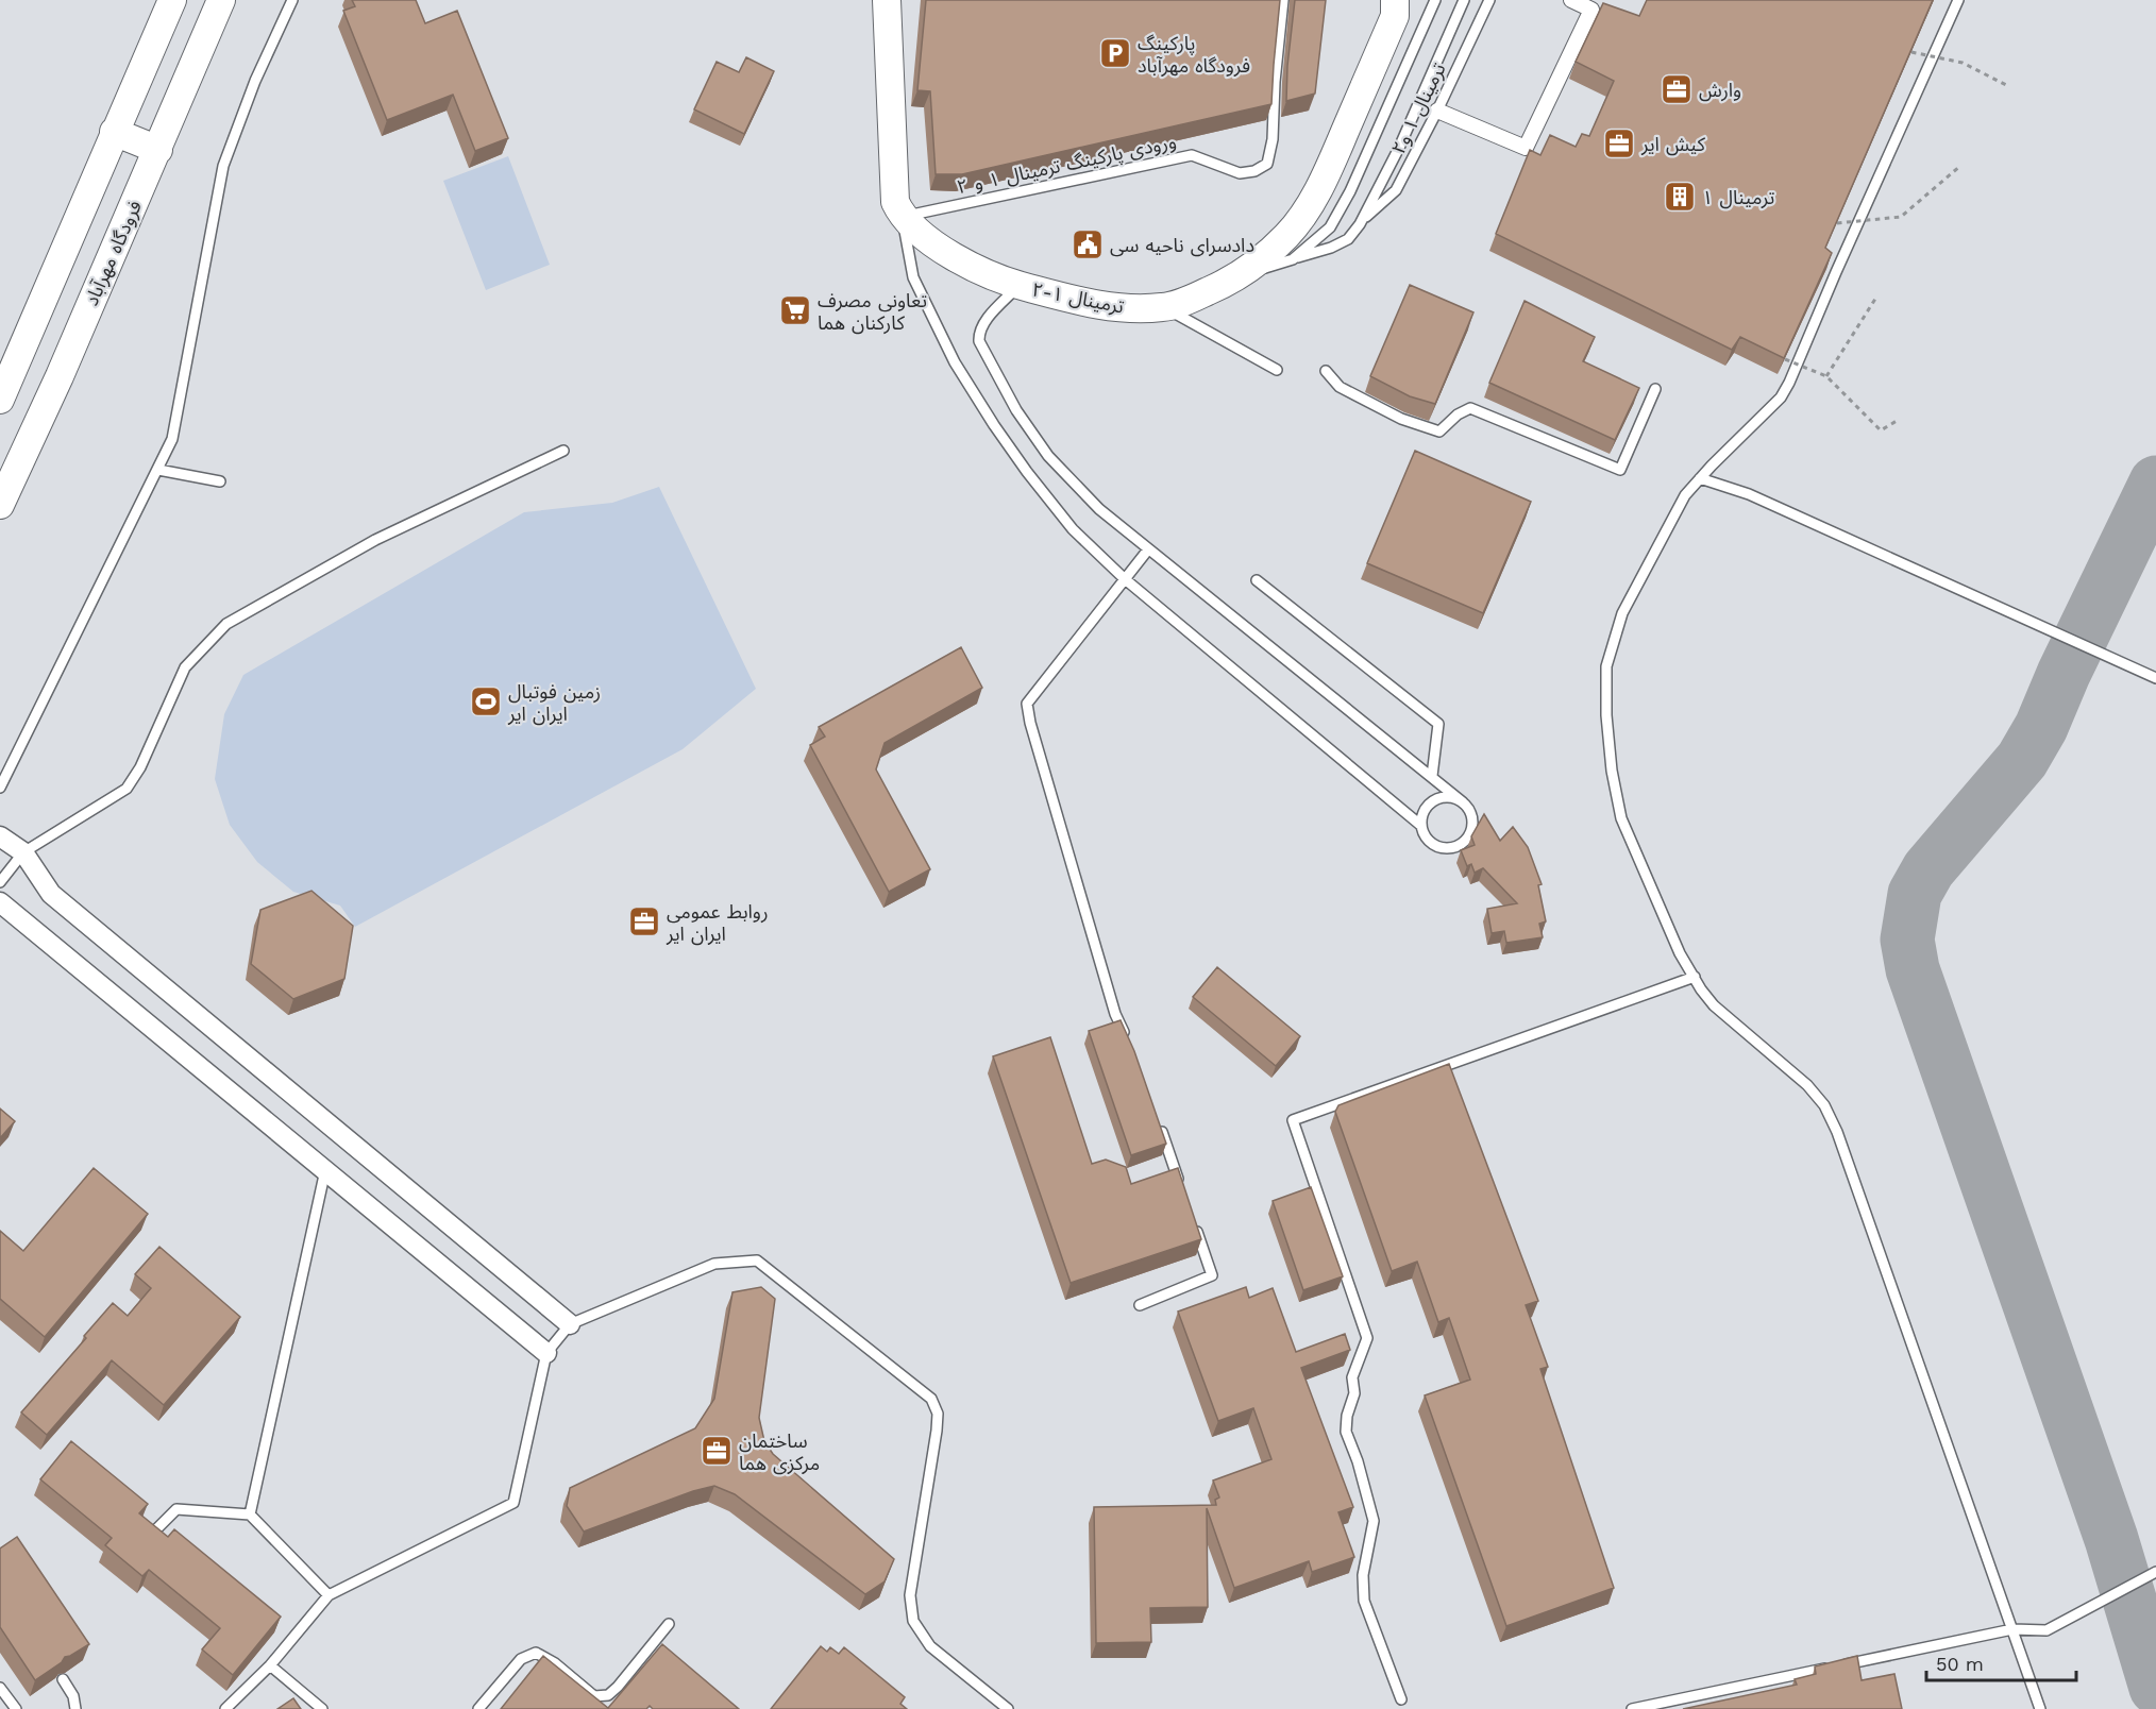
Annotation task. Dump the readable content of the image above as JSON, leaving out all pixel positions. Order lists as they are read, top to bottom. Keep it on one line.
{"streets":{"main road":["فرودگاه مهرآباد","ترمینال ۱-۲"],"lane":["ترمینال ۱ و۲","ورودی پارکینگ ترمینال ۱ و ۲"]},"crossings":[["ورودی پارکینگ ترمینال ۱ و ۲","ترمینال ۱-۲"]],"places":{"parking":["پارکینگ فرودگاه مهرآباد"],"office":["وارش","کیش ایر","روابط عمومی ایران ایر","ساختمان مرکزی هما"],"building":["ترمینال ۱"],"public building":["دادسرای ناحیه سی"],"supermarket":["تعاونی مصرف کارکنان هما"],"sports":["زمین فوتبال ایران ایر"]},"scale_bar":"50 m"}
